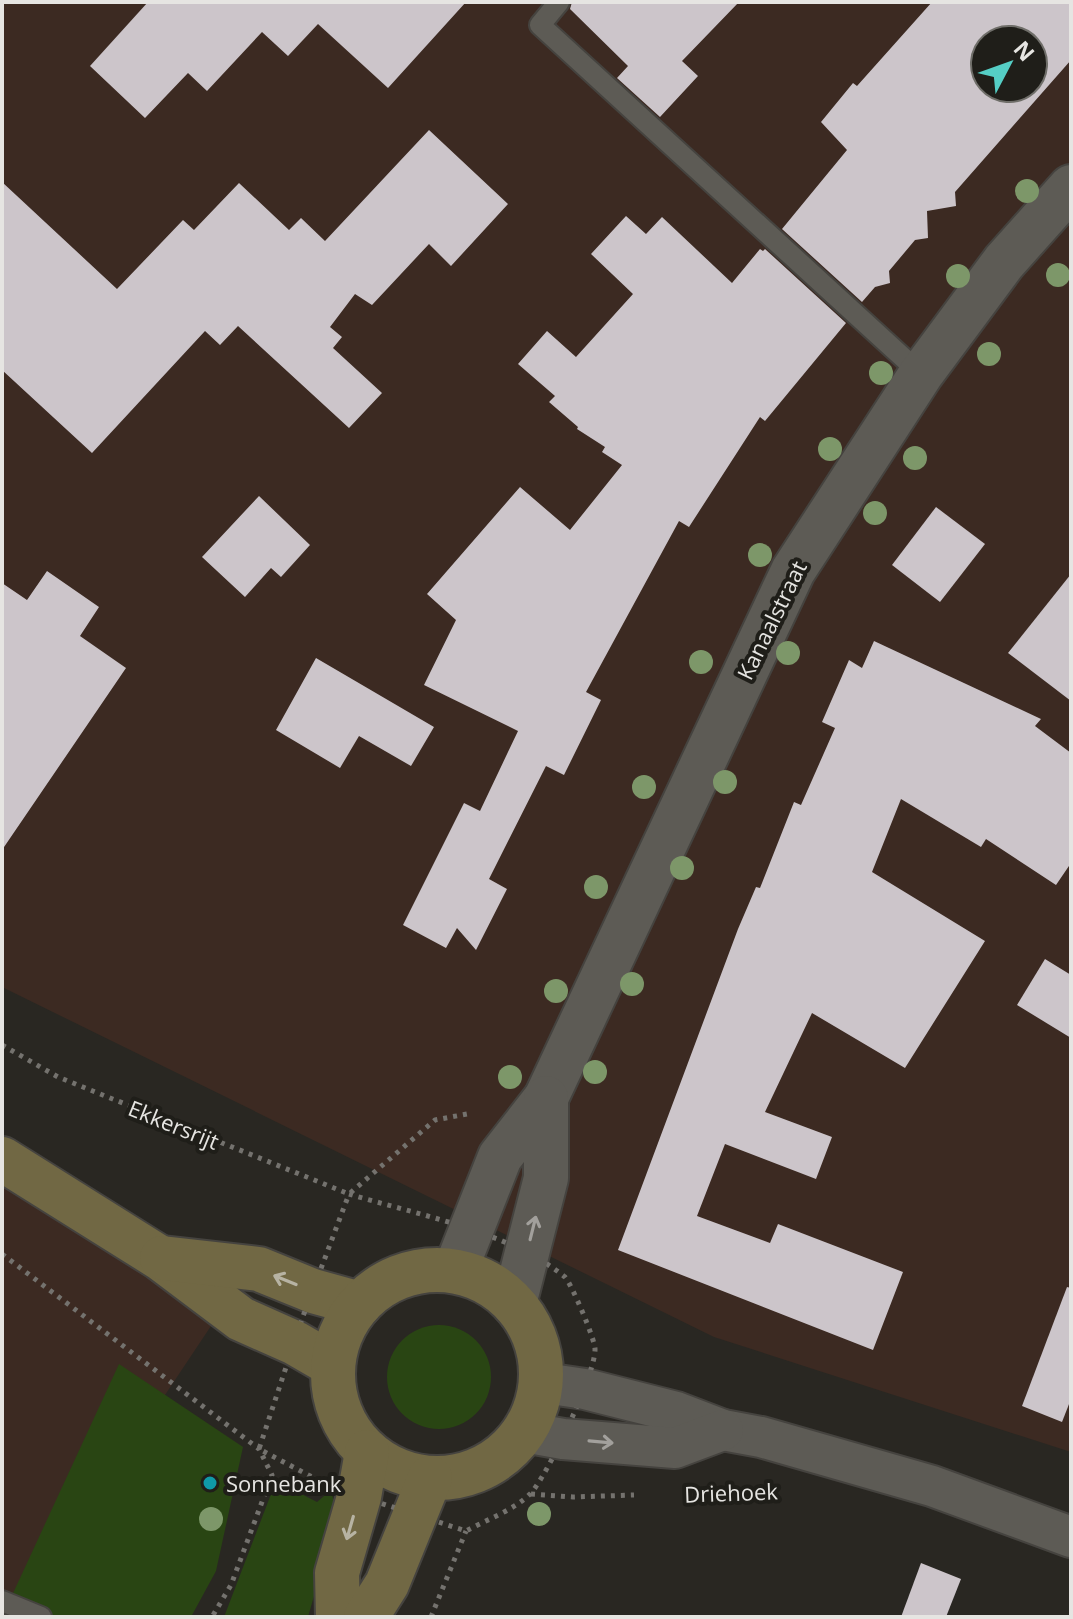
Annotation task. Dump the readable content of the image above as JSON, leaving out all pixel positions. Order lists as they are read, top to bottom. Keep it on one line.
{"streets":{"street":["Kanaalstraat"],"path":["Ekkersrijt","Driehoek"]},"crossings":[["Kanaalstraat","Ekkersrijt"]],"places":["Sonnebank"],"north":"top right"}
